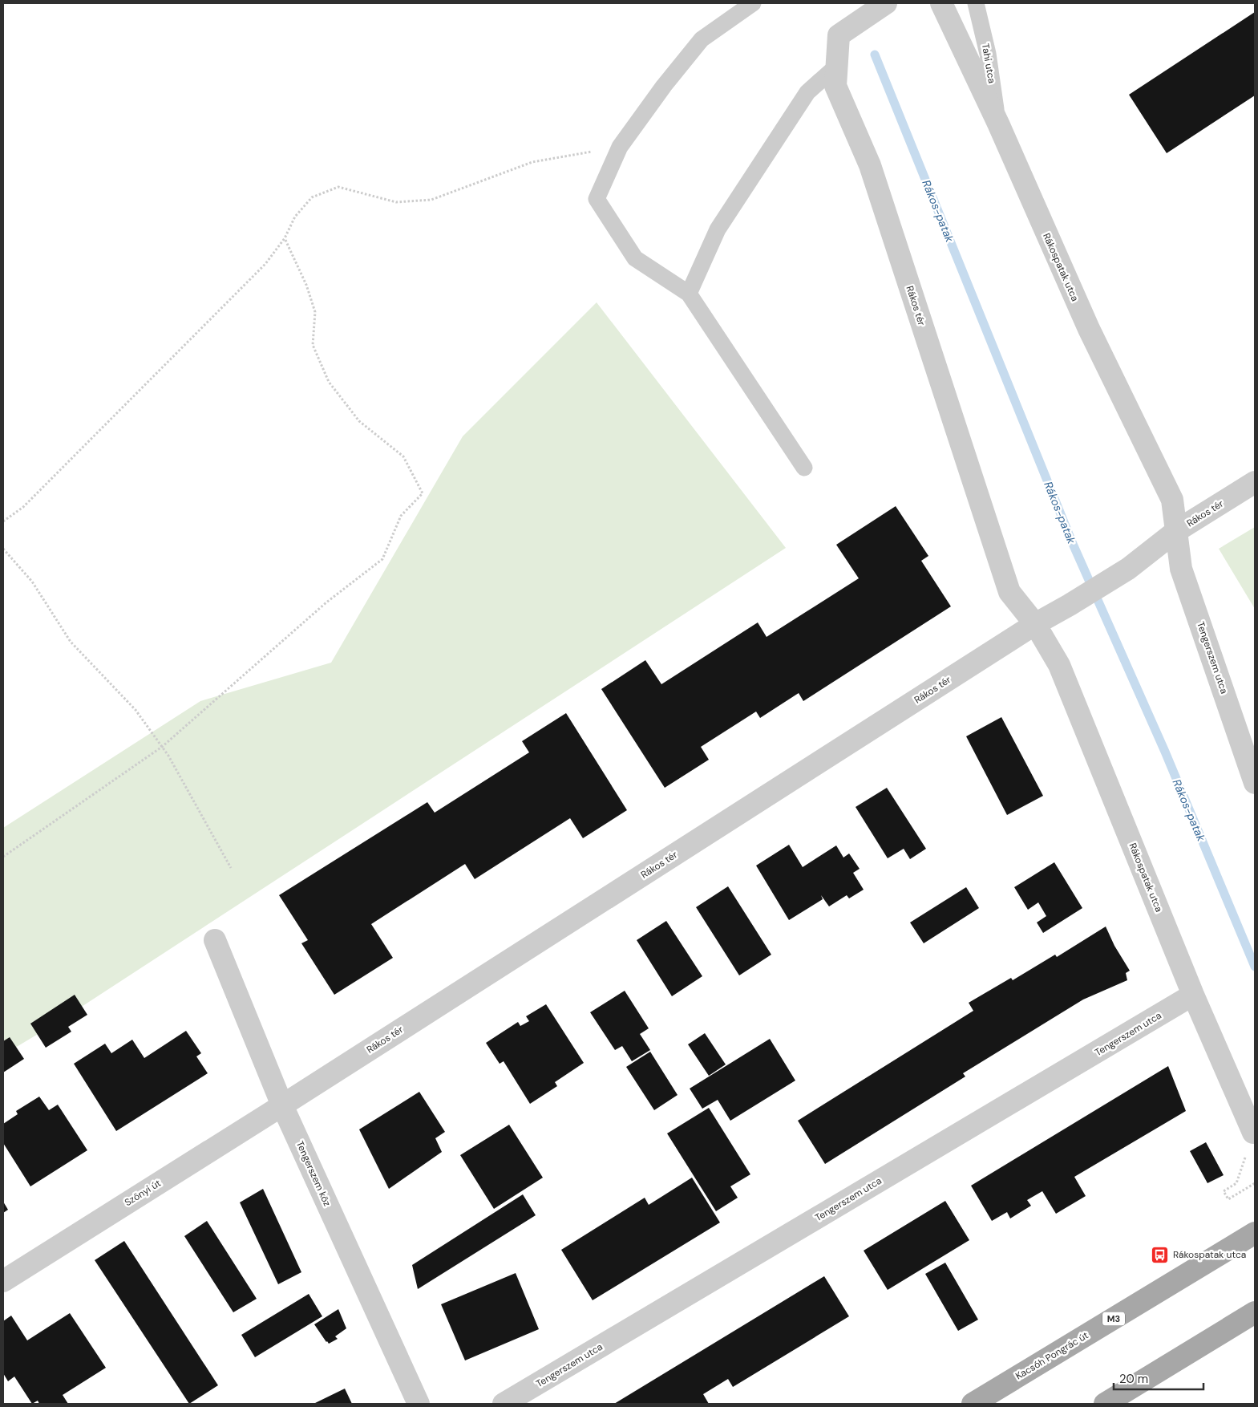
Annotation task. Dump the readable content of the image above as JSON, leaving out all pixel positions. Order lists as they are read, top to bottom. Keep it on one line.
{"streets":{"main road":["M3","Kacsóh Pongrác út"],"street":["Rákospatak utca","Rákos tér","Tengerszem utca","Tengerszem köz","Szőnyi út"],"lane":["Tahi utca"]},"crossings":[["Tahi utca","Rákospatak utca"],["Rákospatak utca","Rákos tér"],["Rákospatak utca","Tengerszem utca"],["Rákos tér","Tengerszem utca"],["Rákos tér","Tengerszem köz"],["Rákos tér","Szőnyi út"],["Tengerszem köz","Szőnyi út"]],"water":["Rákos-patak"],"places":{"bus stop":["Rákospatak utca"]},"scale_bar":"20 m"}
